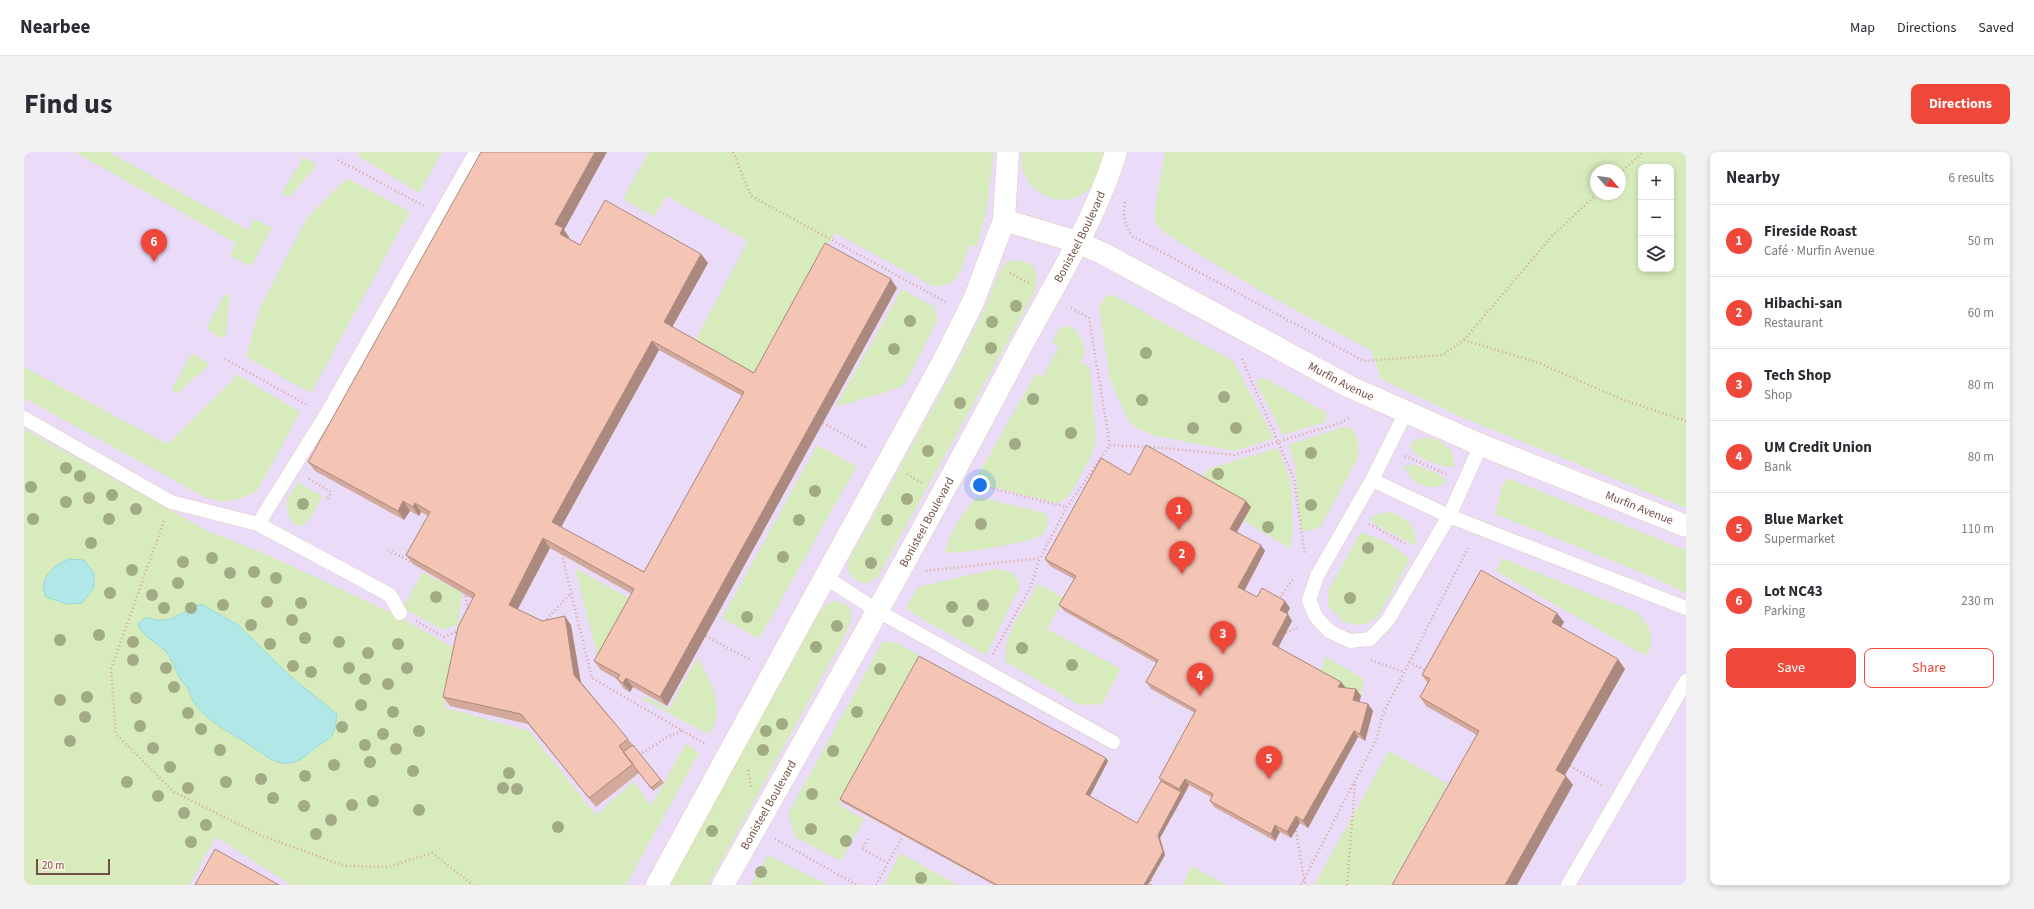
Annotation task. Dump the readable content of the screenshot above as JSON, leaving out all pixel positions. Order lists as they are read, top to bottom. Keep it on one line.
{"streets":{"street":["Bonisteel Boulevard","Murfin Avenue"]},"crossings":[["Bonisteel Boulevard","Murfin Avenue"]],"scale_bar":"20 m","north":"bottom right","page":{"header":"Nearbee","nav":["Map","Directions","Saved"],"title":"Find us","buttons":["Directions",["Save","Share"]],"heading":["Nearby","6 results"],"map_buttons":["+","−"],"list":[{"mark":"1","name":"Fireside Roast","note":"Café · Murfin Avenue","value":"50 m"},{"mark":"2","name":"Hibachi-san","note":"Restaurant","value":"60 m"},{"mark":"3","name":"Tech Shop","note":"Shop","value":"80 m"},{"mark":"4","name":"UM Credit Union","note":"Bank","value":"80 m"},{"mark":"5","name":"Blue Market","note":"Supermarket","value":"110 m"},{"mark":"6","name":"Lot NC43","note":"Parking","value":"230 m"}],"pins":["6","1","2","3","4","5"],"scale":"20 m"}}
